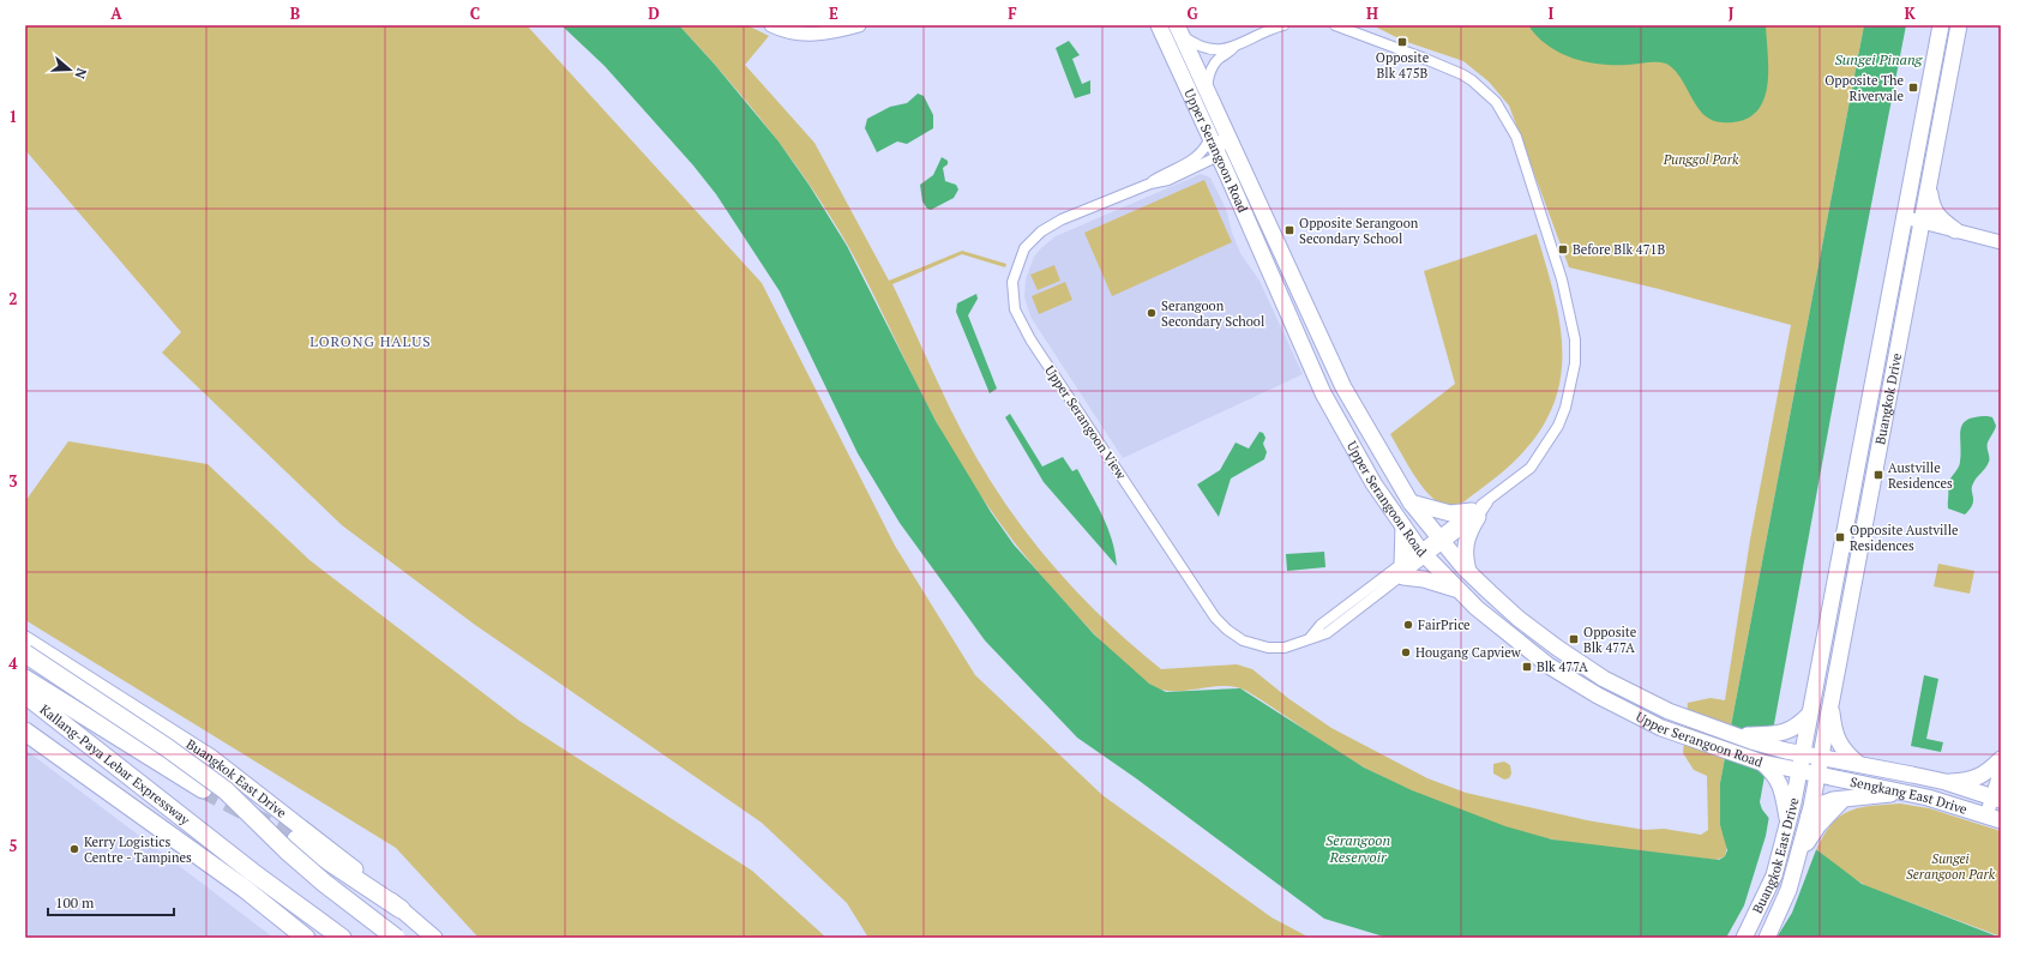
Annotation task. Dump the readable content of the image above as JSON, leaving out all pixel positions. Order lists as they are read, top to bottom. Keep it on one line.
{"streets":{"highway":["Kallang-Paya Lebar Expressway"],"main road":["Upper Serangoon Road","Buangkok Drive","Buangkok East Drive","Sengkang East Drive"],"street":["Upper Serangoon View"]},"crossings":[["Upper Serangoon Road","Buangkok Drive"],["Upper Serangoon Road","Upper Serangoon View"],["Upper Serangoon Road","Buangkok East Drive"],["Upper Serangoon Road","Sengkang East Drive"],["Buangkok Drive","Buangkok East Drive"],["Buangkok Drive","Sengkang East Drive"],["Buangkok East Drive","Sengkang East Drive"]],"districts":["LORONG HALUS"],"water":["Sungei Pinang","Serangoon Reservoir"],"parks":["Punggol Park","Sungei Serangoon Park"],"places":{"transit":["Opposite Blk 475B","Opposite The Rivervale","Opposite Serangoon Secondary School","Before Blk 471B","Austville Residences","Opposite Austville Residences","Opposite Blk 477A","Blk 477A"],"other":["Serangoon Secondary School","FairPrice","Hougang Capview","Kerry Logistics Centre - Tampines"]},"scale_bar":"100 m","north":"right","grid":{"columns":["A","B","C","D","E","F","G","H","I","J","K"],"rows":["1","2","3","4","5"]}}
